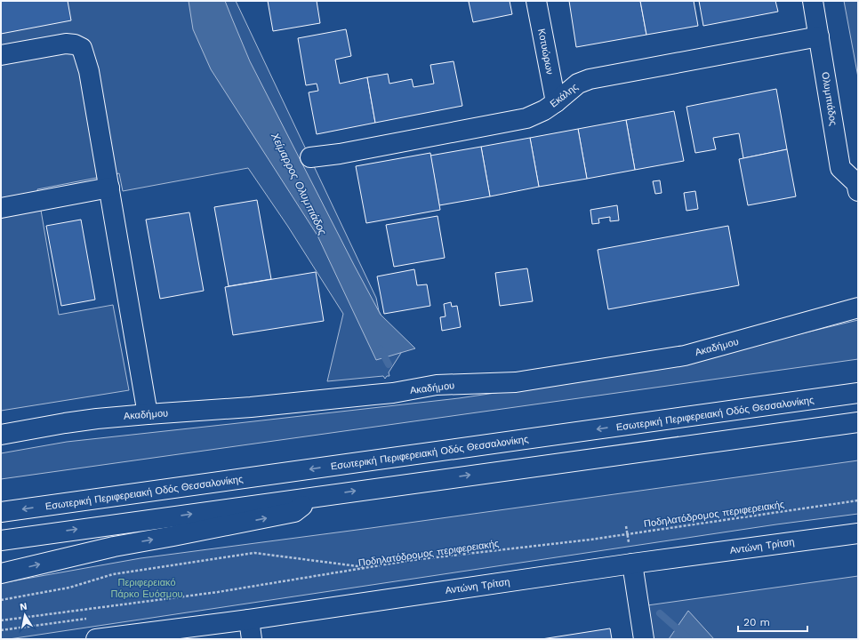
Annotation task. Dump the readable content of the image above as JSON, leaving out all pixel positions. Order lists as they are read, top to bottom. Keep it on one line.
{"streets":{"main road":["Κοτυώρων","Εκάλης","Ολυμπιάδος","Ακαδήμου","Εσωτερική Περιφερειακή Οδός Θεσσαλονίκης","Αντώνη Τρίτση"],"path":["Ποδηλατόδρομος περιφερειακής"]},"crossings":[["Κοτυώρων","Εκάλης"],["Εκάλης","Ολυμπιάδος"]],"water":["Χείμαρρος Ολυμπιάδος"],"parks":["Περιφερειακό Πάρκο Ευόσμου"],"scale_bar":"20 m","north":"top"}
